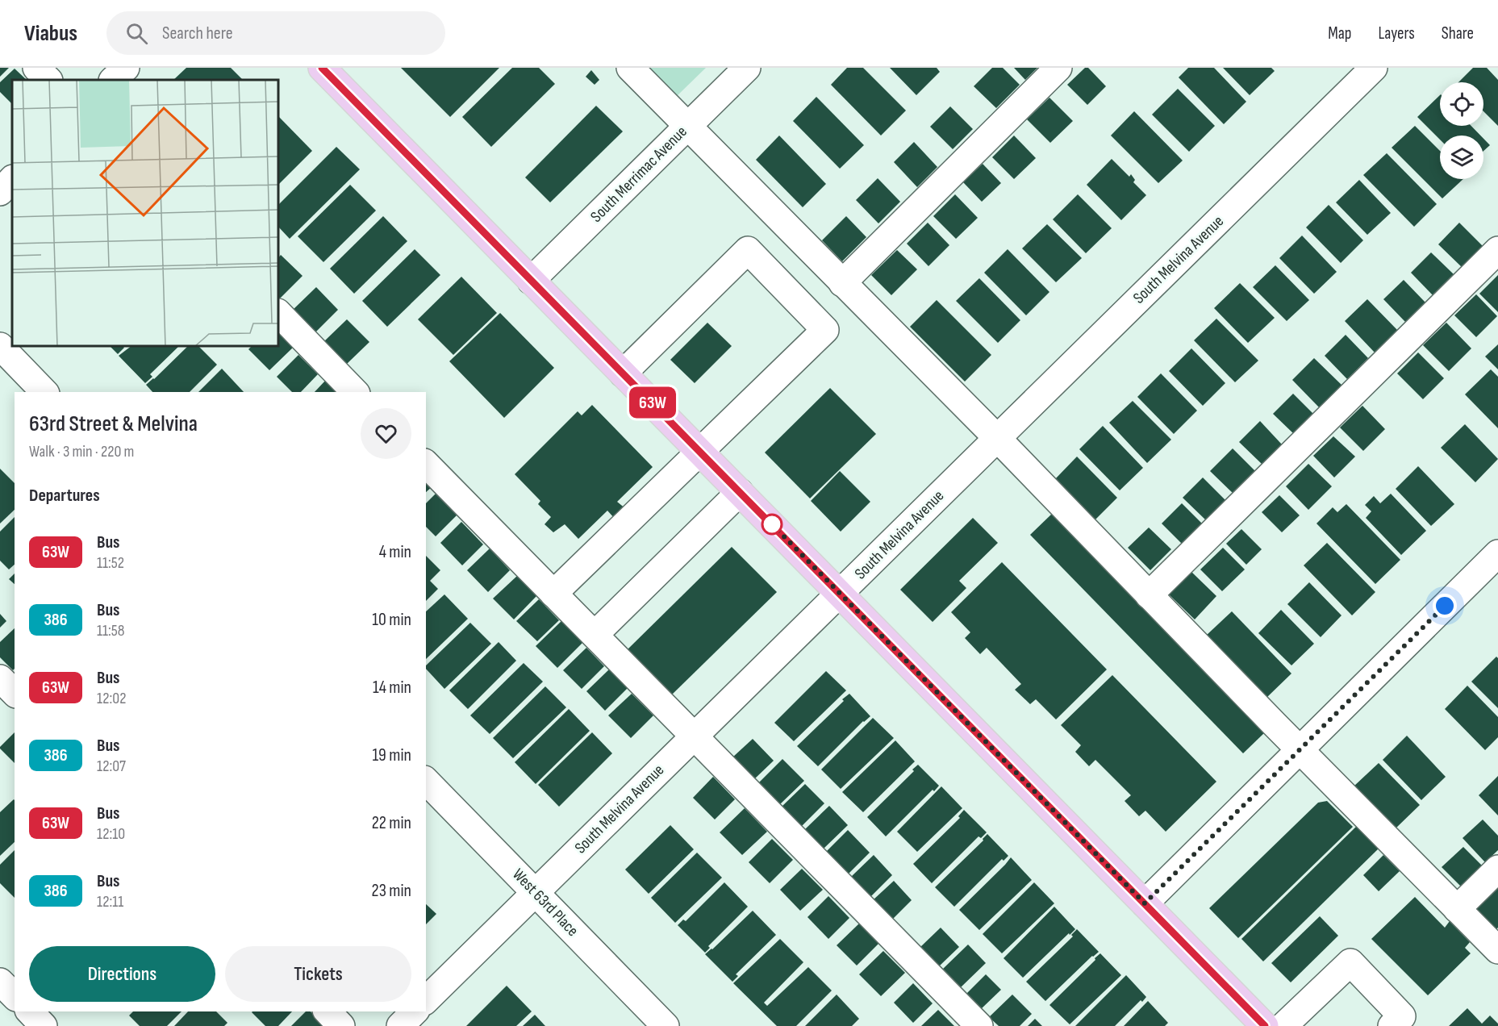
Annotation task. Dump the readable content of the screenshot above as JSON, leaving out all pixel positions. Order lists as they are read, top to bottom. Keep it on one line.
{"streets":{"street":["South Merrimac Avenue","South Melvina Avenue","West 63rd Place"]},"crossings":[["South Melvina Avenue","West 63rd Place"]],"lines":["bus line 63W"],"page":{"header":"Viabus","search":"Search here","nav":["Map","Layers","Share"],"on_map":"63W","heading":[["63rd Street & Melvina","Walk · 3 min · 220 m"],"Departures"],"list":[{"mark":"63W","name":"Bus","note":"11:52","value":"4 min"},{"mark":"386","name":"Bus","note":"11:58","value":"10 min"},{"mark":"63W","name":"Bus","note":"12:02","value":"14 min"},{"mark":"386","name":"Bus","note":"12:07","value":"19 min"},{"mark":"63W","name":"Bus","note":"12:10","value":"22 min"},{"mark":"386","name":"Bus","note":"12:11","value":"23 min"}],"buttons":["Directions","Tickets"]}}
